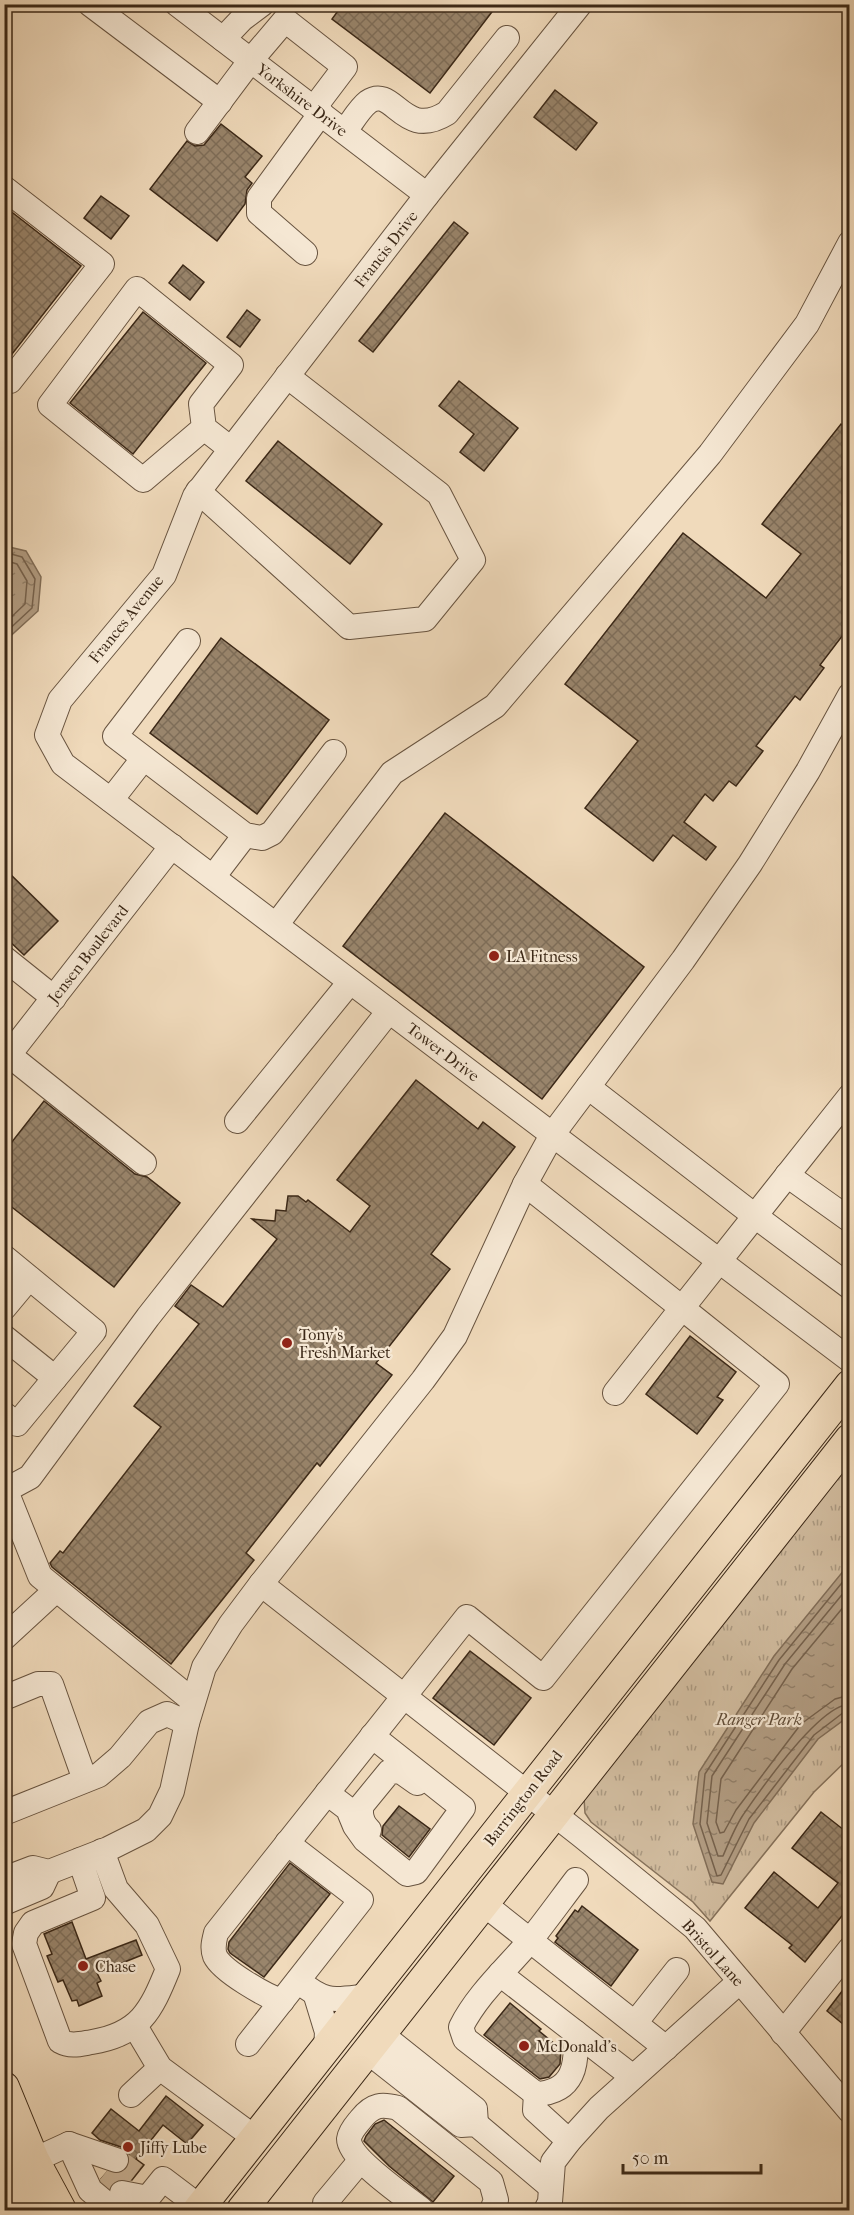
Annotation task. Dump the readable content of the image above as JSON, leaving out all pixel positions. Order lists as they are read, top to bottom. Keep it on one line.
{"streets":{"main road":["Barrington Road"],"street":["Yorkshire Drive","Francis Drive","Frances Avenue","Jensen Boulevard","Tower Drive","Bristol Lane"]},"crossings":[["Yorkshire Drive","Francis Drive"],["Francis Drive","Frances Avenue"],["Frances Avenue","Tower Drive"],["Jensen Boulevard","Tower Drive"],["Barrington Road","Bristol Lane"]],"parks":["Ranger Park"],"places":["LA Fitness","Tony's Fresh Market","Chase","McDonald's","Jiffy Lube"],"scale_bar":"50 m"}
